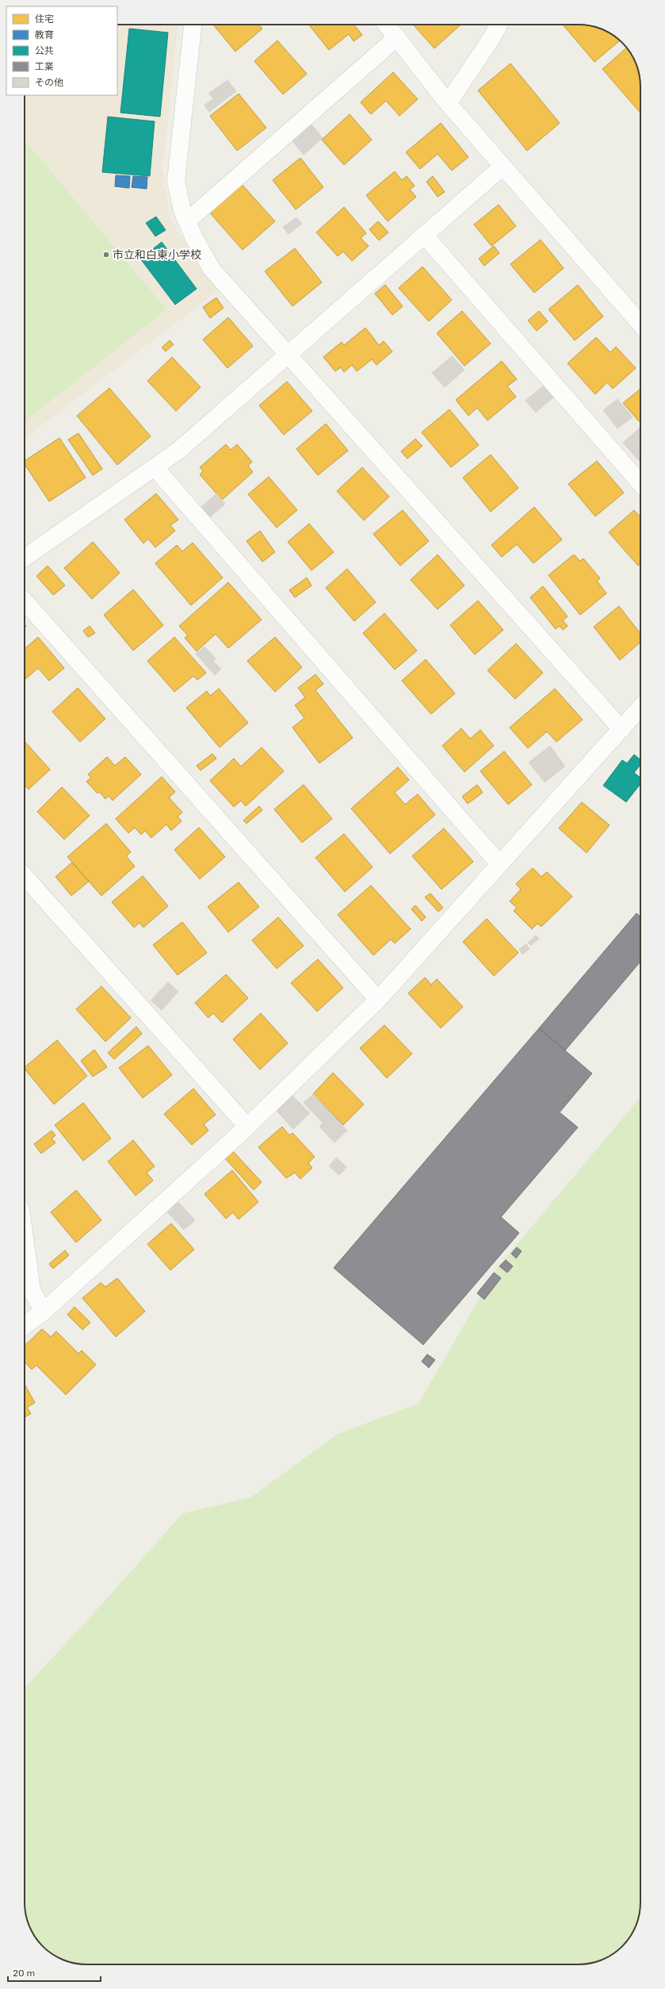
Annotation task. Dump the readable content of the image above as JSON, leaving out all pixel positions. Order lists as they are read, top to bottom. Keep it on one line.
{"places":["市立和白東小学校"],"legend":["住宅","教育","公共","工業","その他"],"scale_bar":"20 m"}
